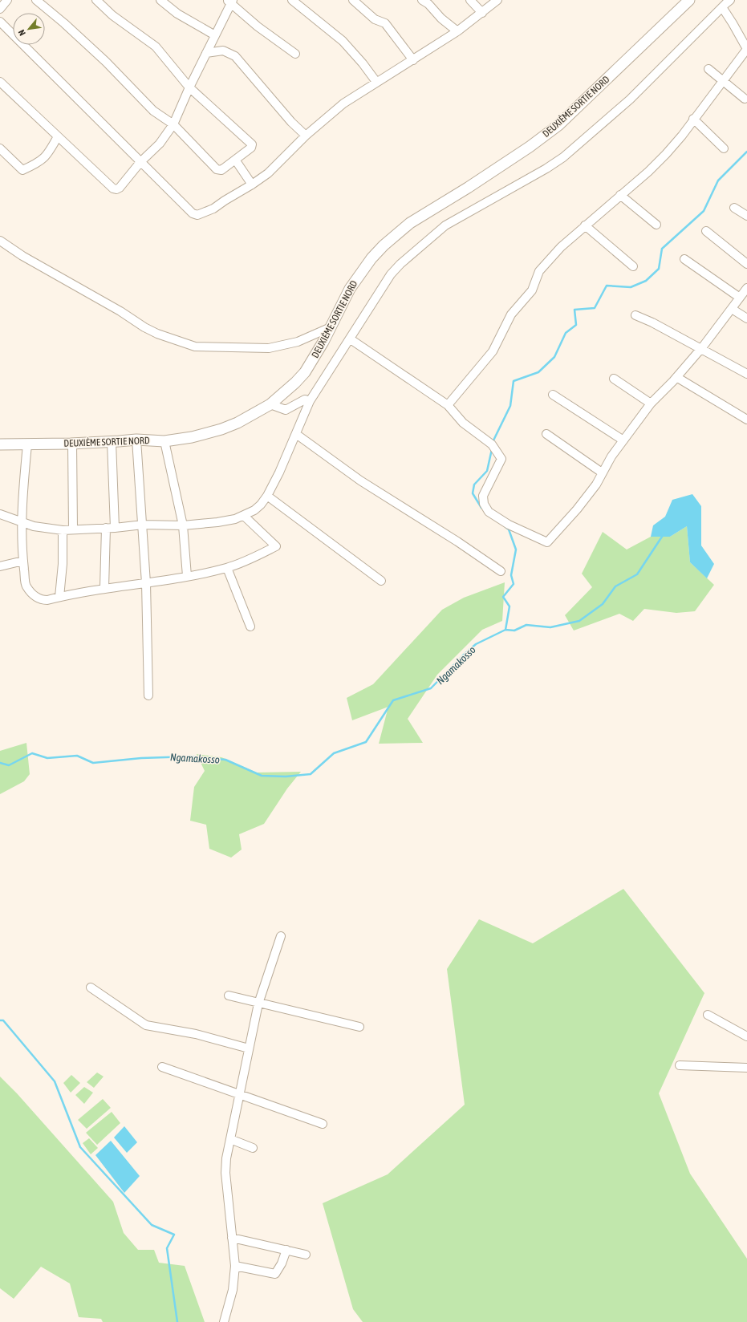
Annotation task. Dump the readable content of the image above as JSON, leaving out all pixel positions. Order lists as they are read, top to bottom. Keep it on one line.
{"streets":{"main road":["DEUXIÈME SORTIE NORD"]},"water":["Ngamakosso"],"north":"bottom left"}
